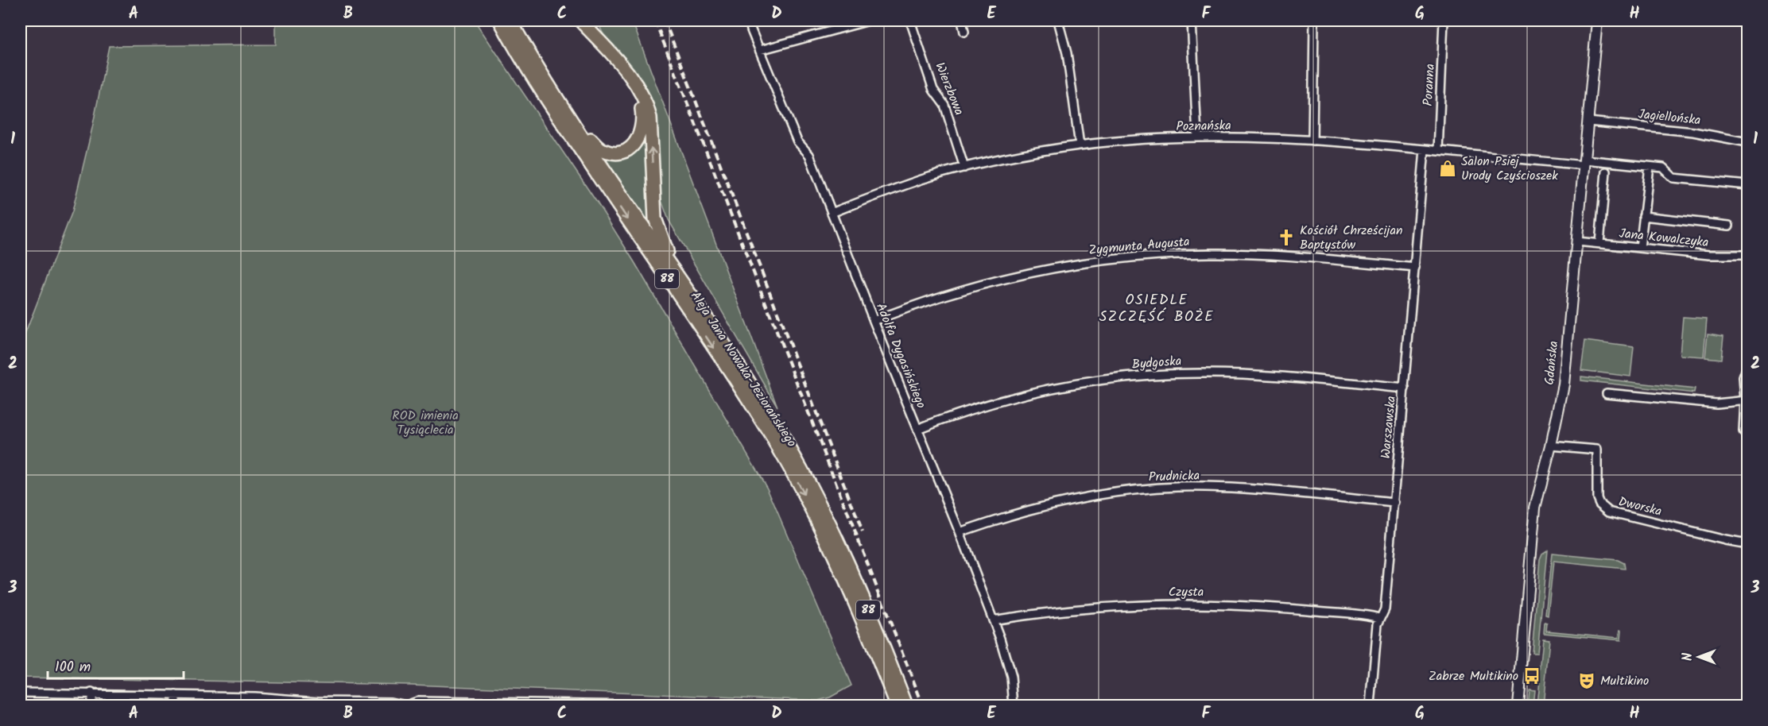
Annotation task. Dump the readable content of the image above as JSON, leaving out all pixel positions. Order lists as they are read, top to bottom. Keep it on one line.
{"streets":{"main road":["88","Aleja Jana Nowaka-Jeziorańskiego"],"street":["Poranna","Wierzbowa","Jagiellońska","Poznańska","Jana Kowalczyka","Zygmunta Augusta","Adolfa Dygasińskiego","Bydgoska","Gdańska","Warszawska","Prudnicka","Dworska","Czysta"]},"crossings":[["Poranna","Poznańska"],["Wierzbowa","Poznańska"],["Jagiellońska","Gdańska"],["Poznańska","Adolfa Dygasińskiego"],["Poznańska","Gdańska"],["Poznańska","Warszawska"],["Jana Kowalczyka","Gdańska"],["Zygmunta Augusta","Adolfa Dygasińskiego"],["Zygmunta Augusta","Warszawska"],["Adolfa Dygasińskiego","Bydgoska"],["Adolfa Dygasińskiego","Prudnicka"],["Adolfa Dygasińskiego","Czysta"],["Bydgoska","Warszawska"],["Gdańska","Dworska"],["Warszawska","Prudnicka"],["Warszawska","Czysta"]],"districts":["OSIEDLE SZCZĘŚĆ BOŻE"],"parks":["ROD imienia Tysiąclecia"],"places":{"shop":["Salon Psiej Urody Czyścioszek"],"church":["Kościół Chrześcijan Baptystów"],"bus stop":["Zabrze Multikino"],"theatre":["Multikino"]},"scale_bar":"100 m","north":"left","grid":{"columns":["A","B","C","D","E","F","G","H"],"rows":["1","2","3"]}}
